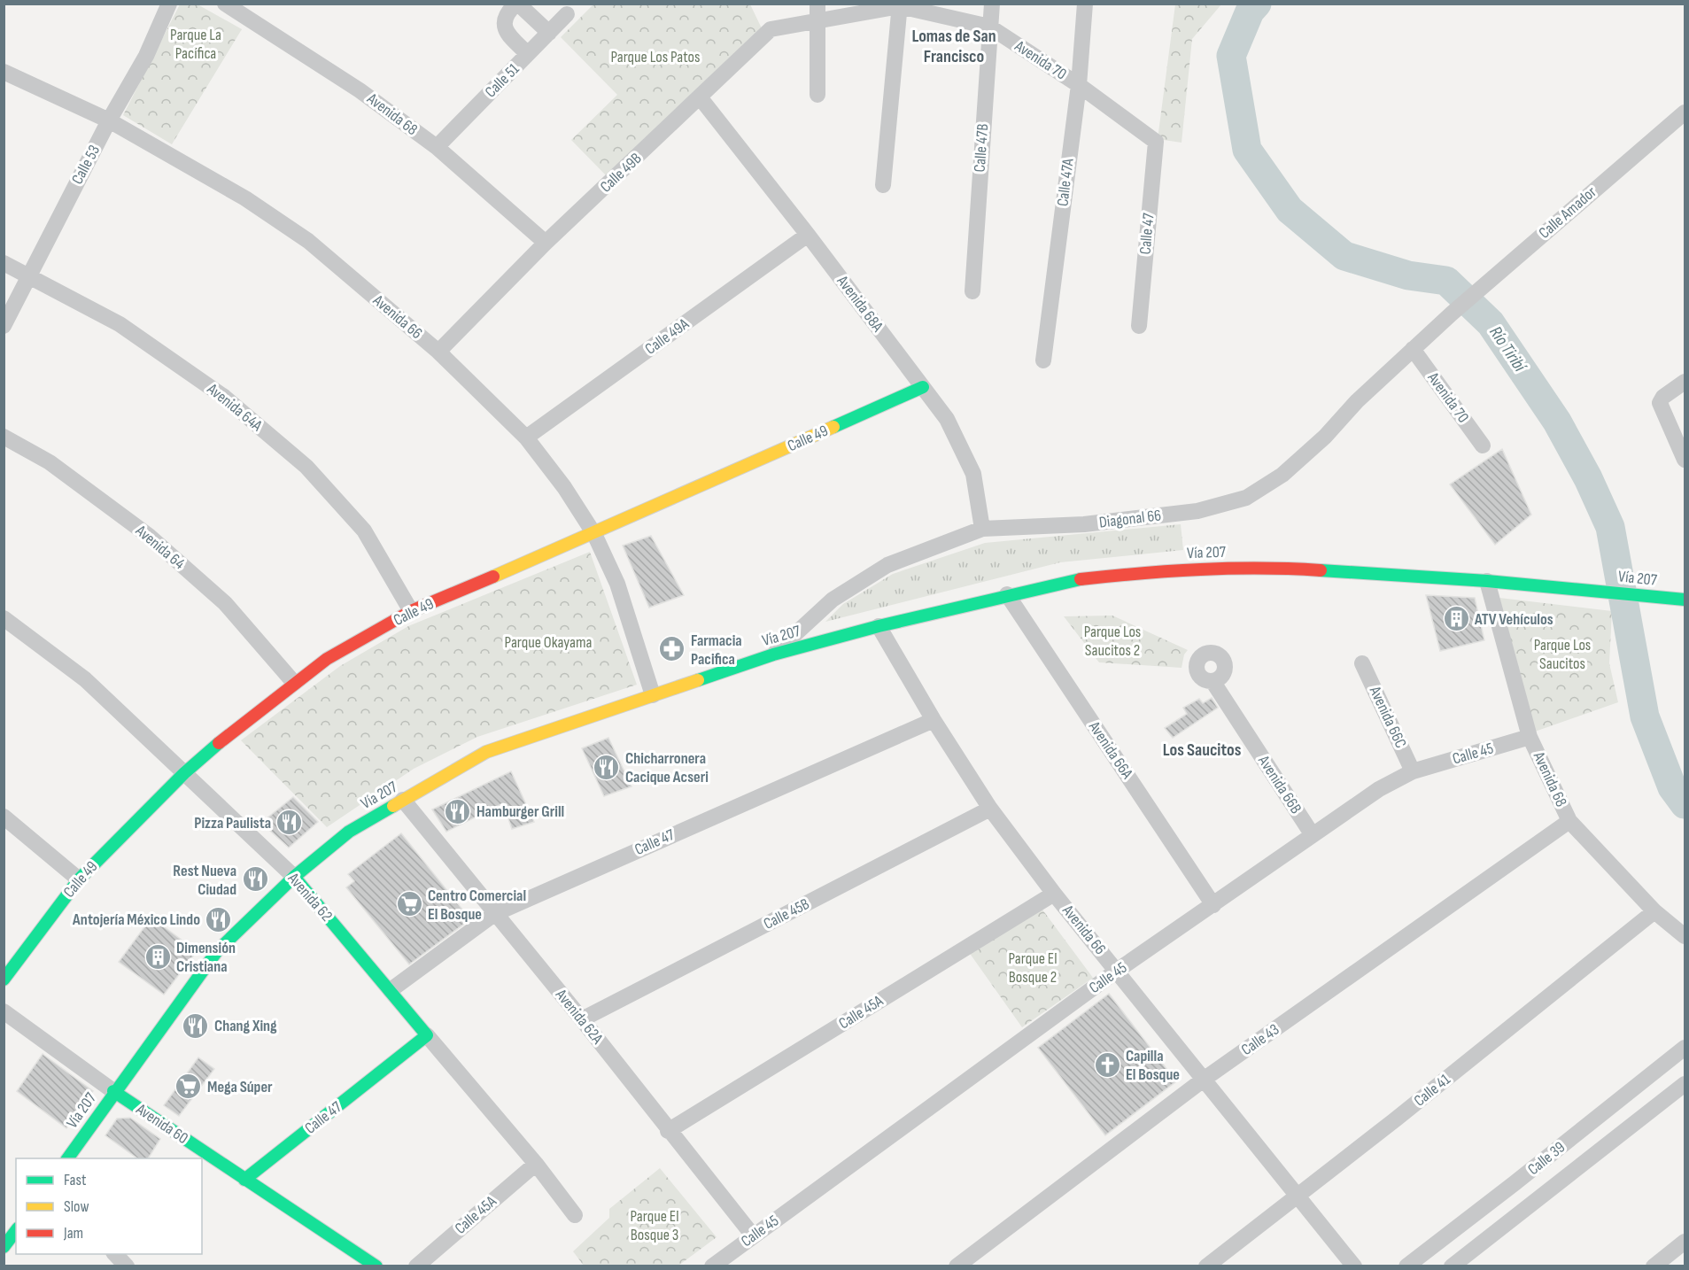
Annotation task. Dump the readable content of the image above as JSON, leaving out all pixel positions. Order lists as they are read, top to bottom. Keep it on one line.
{"streets":{"street":["Avenida 70","Calle 51","Avenida 68","Calle 47B","Calle 53","Calle 49B","Calle 47A","Calle Amador","Calle 47","Avenida 68A","Avenida 66","Calle 49A","Avenida 64A","Calle 49","Diagonal 66","Avenida 64","Vía 207","Avenida 66C","Avenida 66A","Calle 45","Avenida 66B","Avenida 62","Calle 45B","Calle 45A","Avenida 62A","Calle 43","Calle 41","Avenida 60","Calle 39"]},"crossings":[["Avenida 70","Calle 47B"],["Avenida 70","Calle 49B"],["Avenida 70","Calle 47A"],["Avenida 70","Calle 47"],["Avenida 70","Diagonal 66"],["Calle 51","Avenida 68"],["Avenida 68","Calle 49B"],["Avenida 68","Vía 207"],["Avenida 68","Calle 45"],["Avenida 68","Calle 43"],["Avenida 68","Calle 41"],["Calle 53","Avenida 66"],["Calle 53","Avenida 64A"],["Calle 49B","Avenida 68A"],["Calle 49B","Avenida 66"],["Calle Amador","Diagonal 66"],["Calle 47","Avenida 66"],["Calle 47","Avenida 62"],["Calle 47","Avenida 62A"],["Calle 47","Avenida 60"],["Avenida 68A","Calle 49A"],["Avenida 68A","Calle 49"],["Avenida 68A","Diagonal 66"],["Avenida 66","Calle 49A"],["Avenida 66","Calle 49"],["Avenida 66","Vía 207"],["Avenida 66","Calle 45"],["Avenida 66","Calle 45B"],["Avenida 66","Calle 45A"],["Avenida 66","Calle 43"],["Avenida 66","Calle 41"],["Avenida 64A","Calle 49"],["Calle 49","Avenida 64"],["Calle 49","Avenida 62"],["Diagonal 66","Vía 207"],["Vía 207","Avenida 66A"],["Vía 207","Avenida 62"],["Vía 207","Avenida 62A"],["Vía 207","Avenida 60"],["Avenida 66C","Calle 45"],["Avenida 66A","Calle 45"],["Calle 45","Avenida 66B"],["Calle 45","Avenida 62A"],["Avenida 62","Calle 45A"],["Calle 45B","Avenida 62A"],["Calle 45A","Avenida 62A"]],"districts":["Lomas de San Francisco","Los Saucitos"],"water":["Río Tiribí"],"parks":["Parque La Pacífica","Parque Los Patos","Parque Los Saucitos 2","Parque Okayama","Parque Los Saucitos","Parque El Bosque 2","Parque El Bosque 3"],"places":{"building":["ATV Vehículos","Dimensión Cristiana"],"pharmacy":["Farmacia Pacifica"],"restaurant":["Chicharronera Cacique Acseri","Hamburger Grill","Pizza Paulista","Rest Nueva Ciudad","Antojería México Lindo","Chang Xing"],"supermarket":["Centro Comercial El Bosque","Mega Súper"],"church":["Capilla El Bosque"]},"legend":["Fast","Slow","Jam"]}
